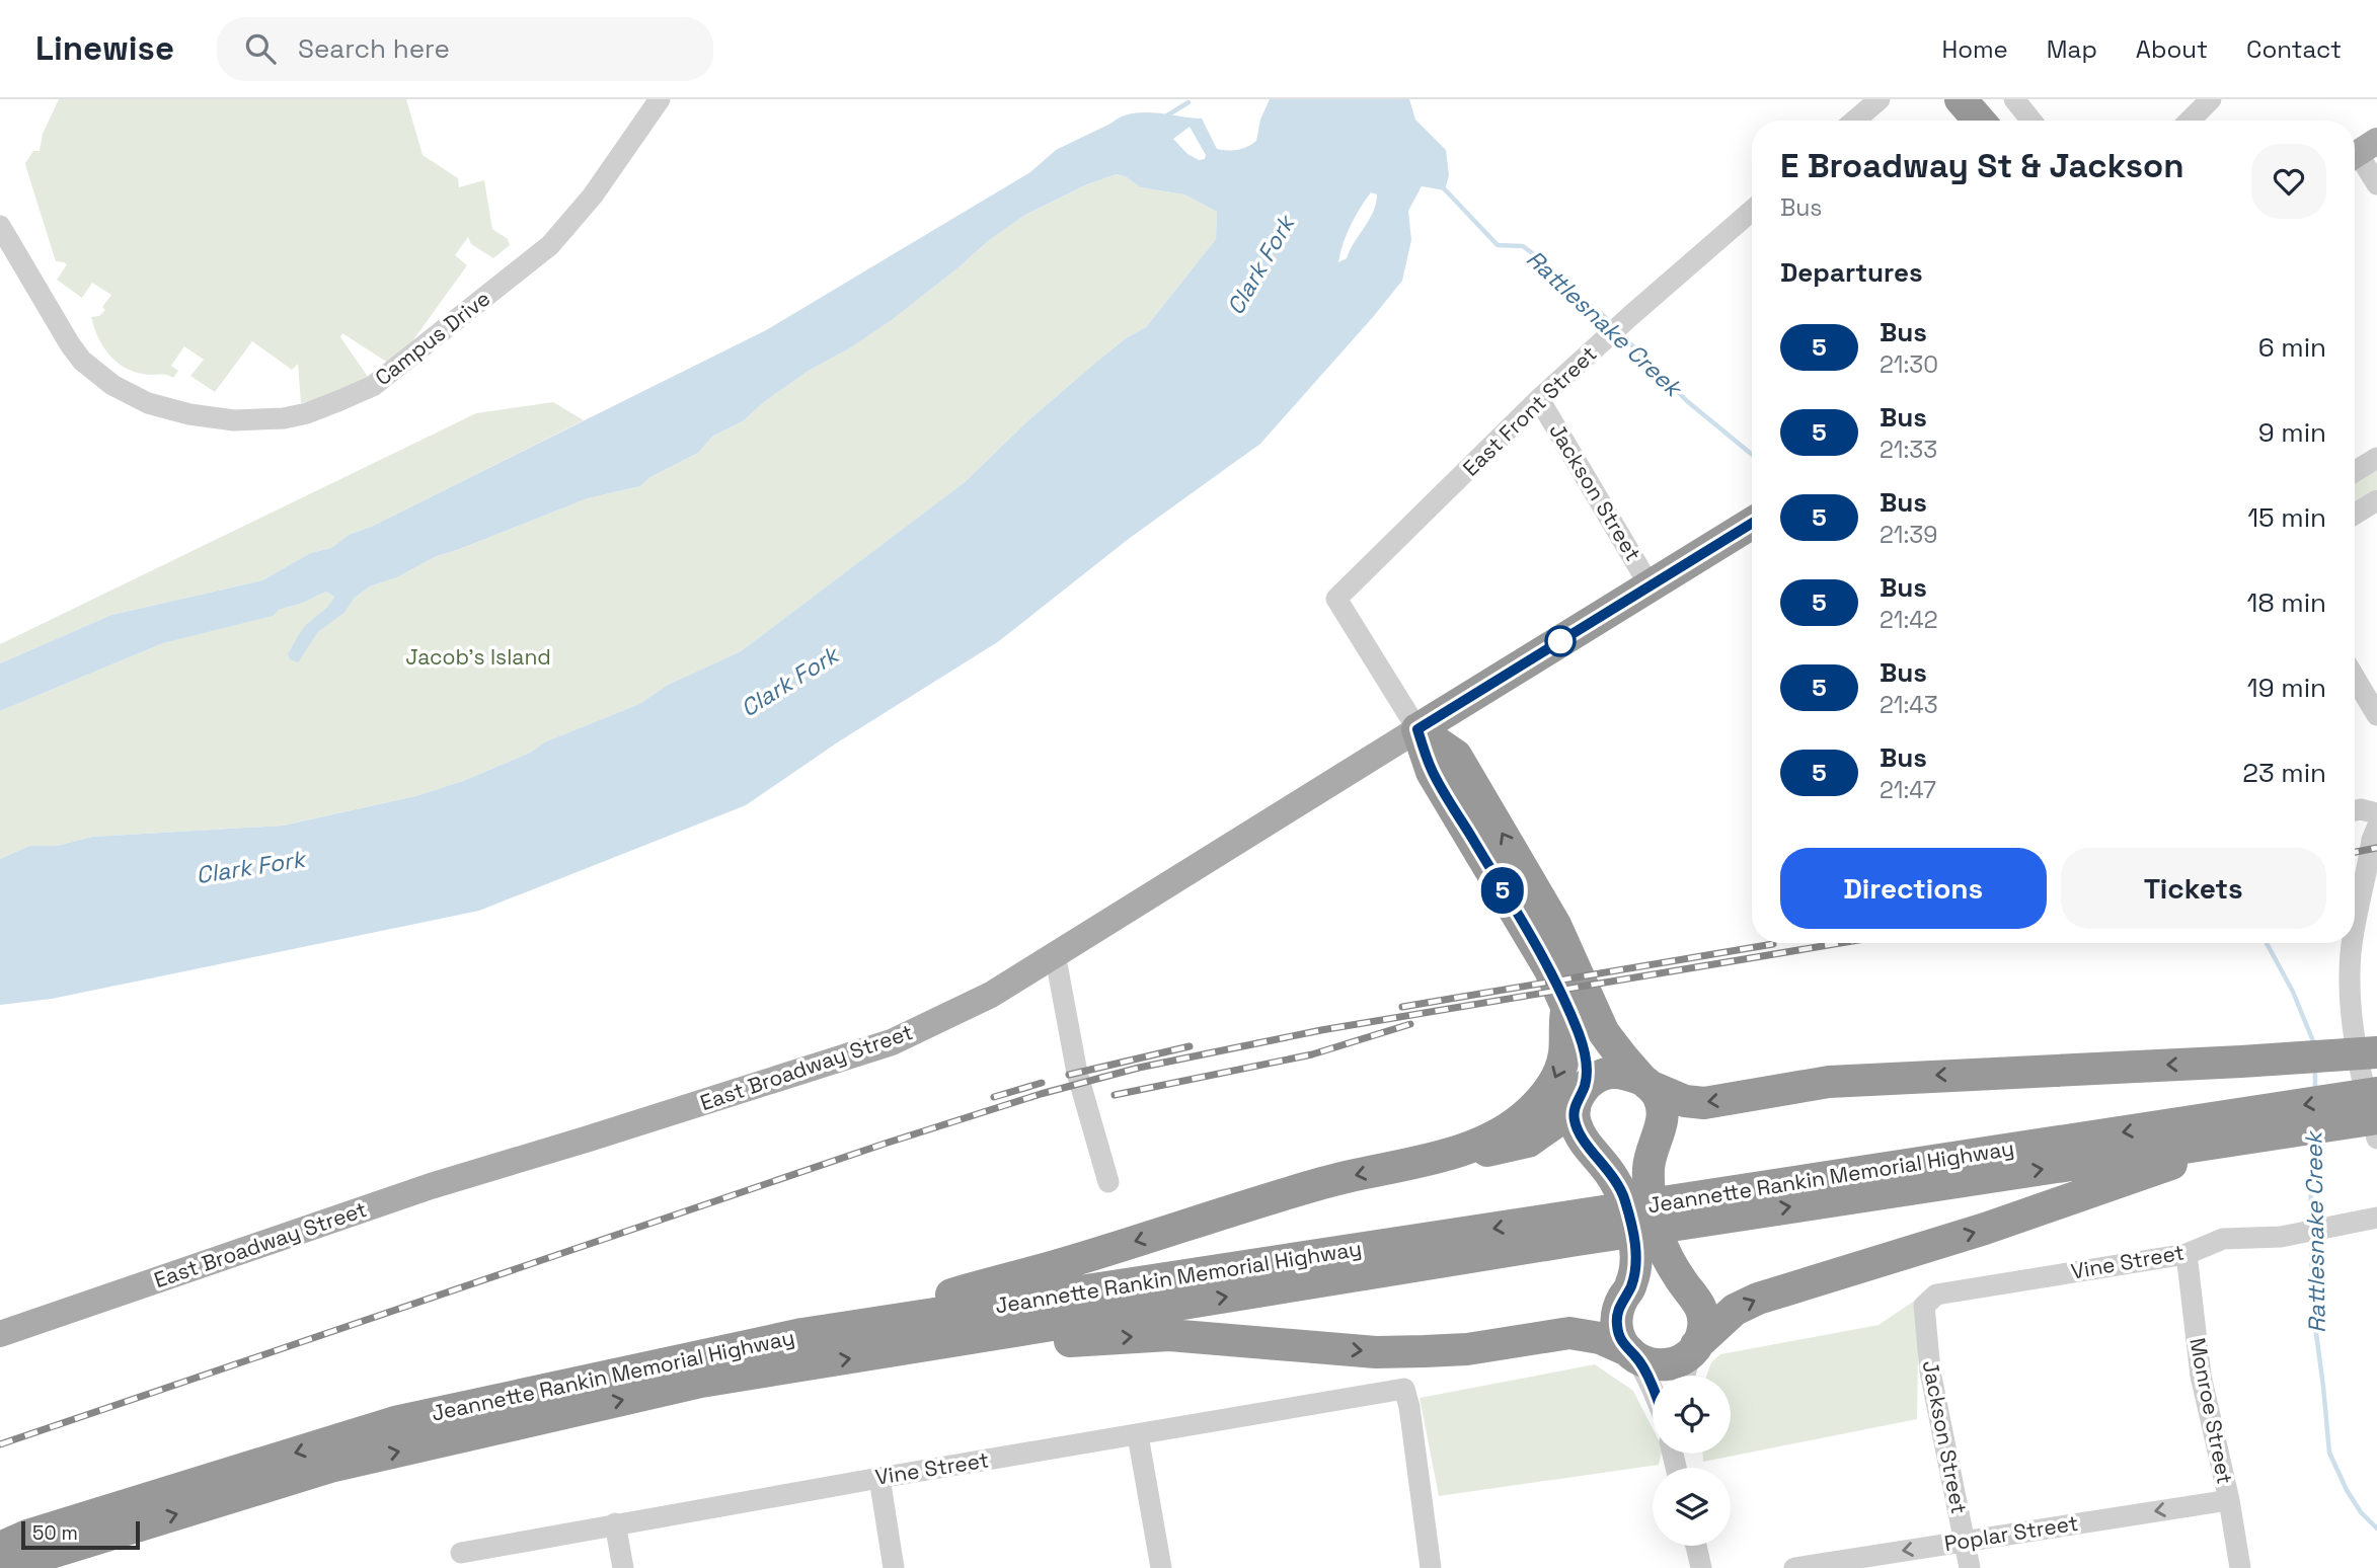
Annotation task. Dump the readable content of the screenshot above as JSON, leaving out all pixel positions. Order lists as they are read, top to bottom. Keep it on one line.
{"streets":{"highway":["East Broadway Street","Jeannette Rankin Memorial Highway"],"street":["Campus Drive","East Front Street","Jackson Street","Vine Street","Monroe Street","Poplar Street"]},"crossings":[["East Front Street","Jackson Street"],["East Front Street","East Broadway Street"],["Jackson Street","East Broadway Street"],["Jackson Street","Vine Street"],["Jackson Street","Poplar Street"],["Vine Street","Monroe Street"],["Monroe Street","Poplar Street"]],"one_way":["Poplar Street"],"water":["Clark Fork","Rattlesnake Creek"],"parks":["Jacob's Island"],"lines":["bus line 5"],"scale_bar":"50 m","page":{"header":"Linewise","search":"Search here","nav":["Home","Map","About","Contact"],"on_map":"5","heading":[["E Broadway St & Jackson","Bus"],"Departures"],"list":[{"mark":"5","name":"Bus","note":"21:30","value":"6 min"},{"mark":"5","name":"Bus","note":"21:33","value":"9 min"},{"mark":"5","name":"Bus","note":"21:39","value":"15 min"},{"mark":"5","name":"Bus","note":"21:42","value":"18 min"},{"mark":"5","name":"Bus","note":"21:43","value":"19 min"},{"mark":"5","name":"Bus","note":"21:47","value":"23 min"}],"buttons":["Directions","Tickets"],"scale":"50 m"}}
